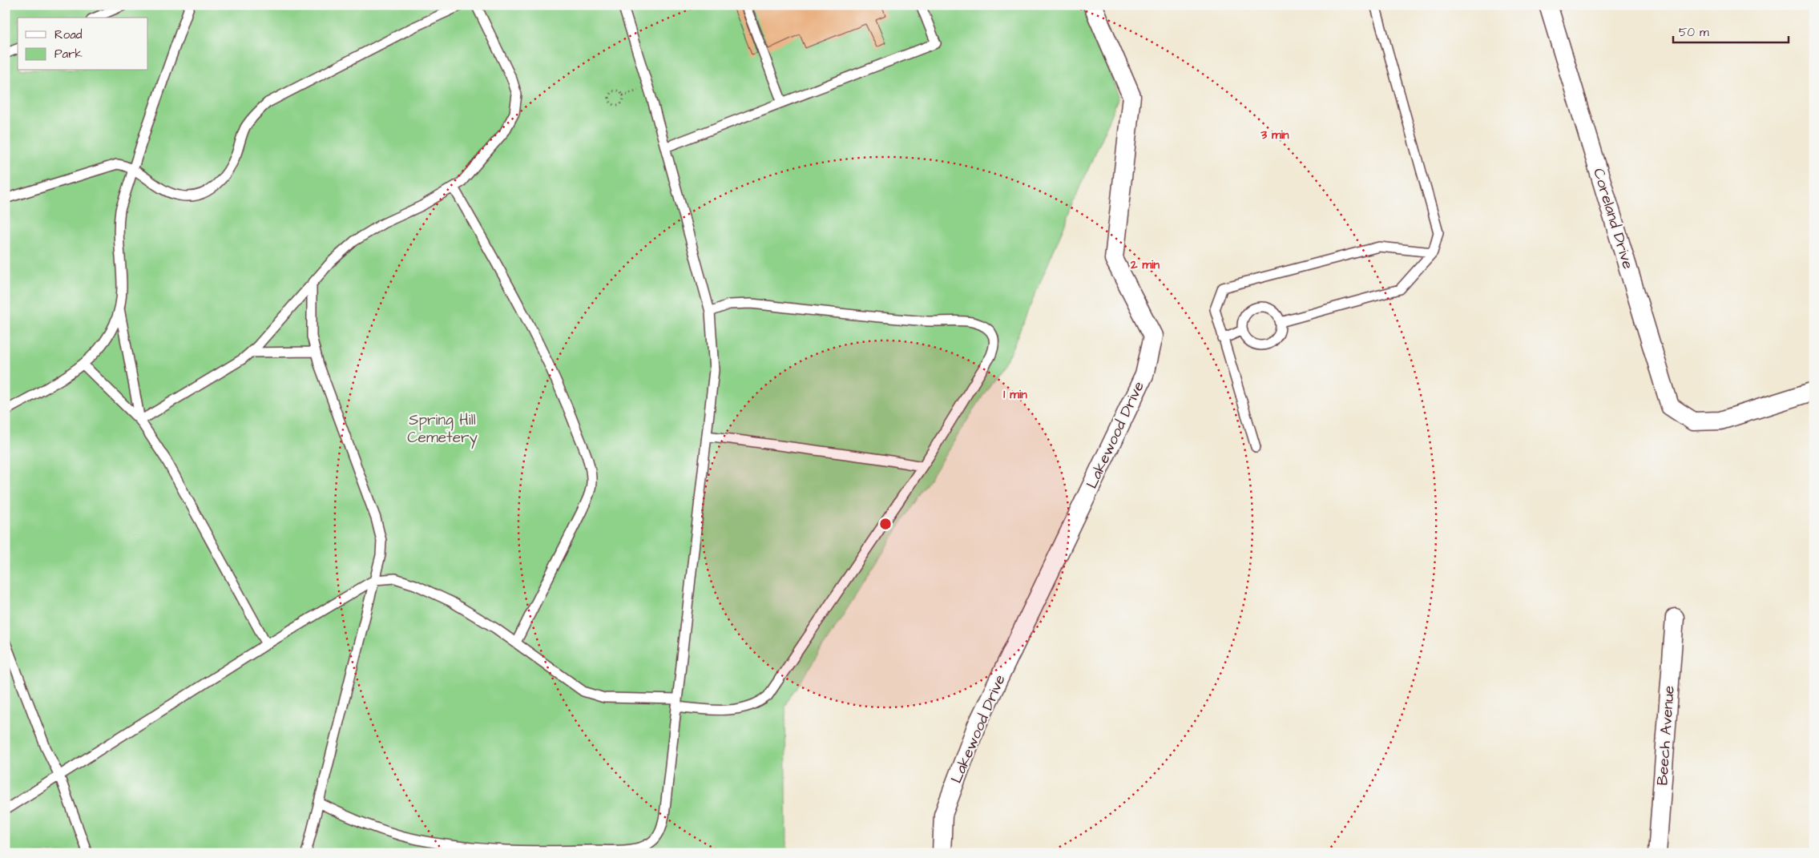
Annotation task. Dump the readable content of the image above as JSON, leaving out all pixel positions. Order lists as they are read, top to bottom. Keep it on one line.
{"streets":{"street":["Coreland Drive","Lakewood Drive","Beech Avenue"]},"parks":["Spring Hill Cemetery"],"legend":["Road","Park"],"scale_bar":"50 m","rings":["3 min","2 min","1 min"]}
